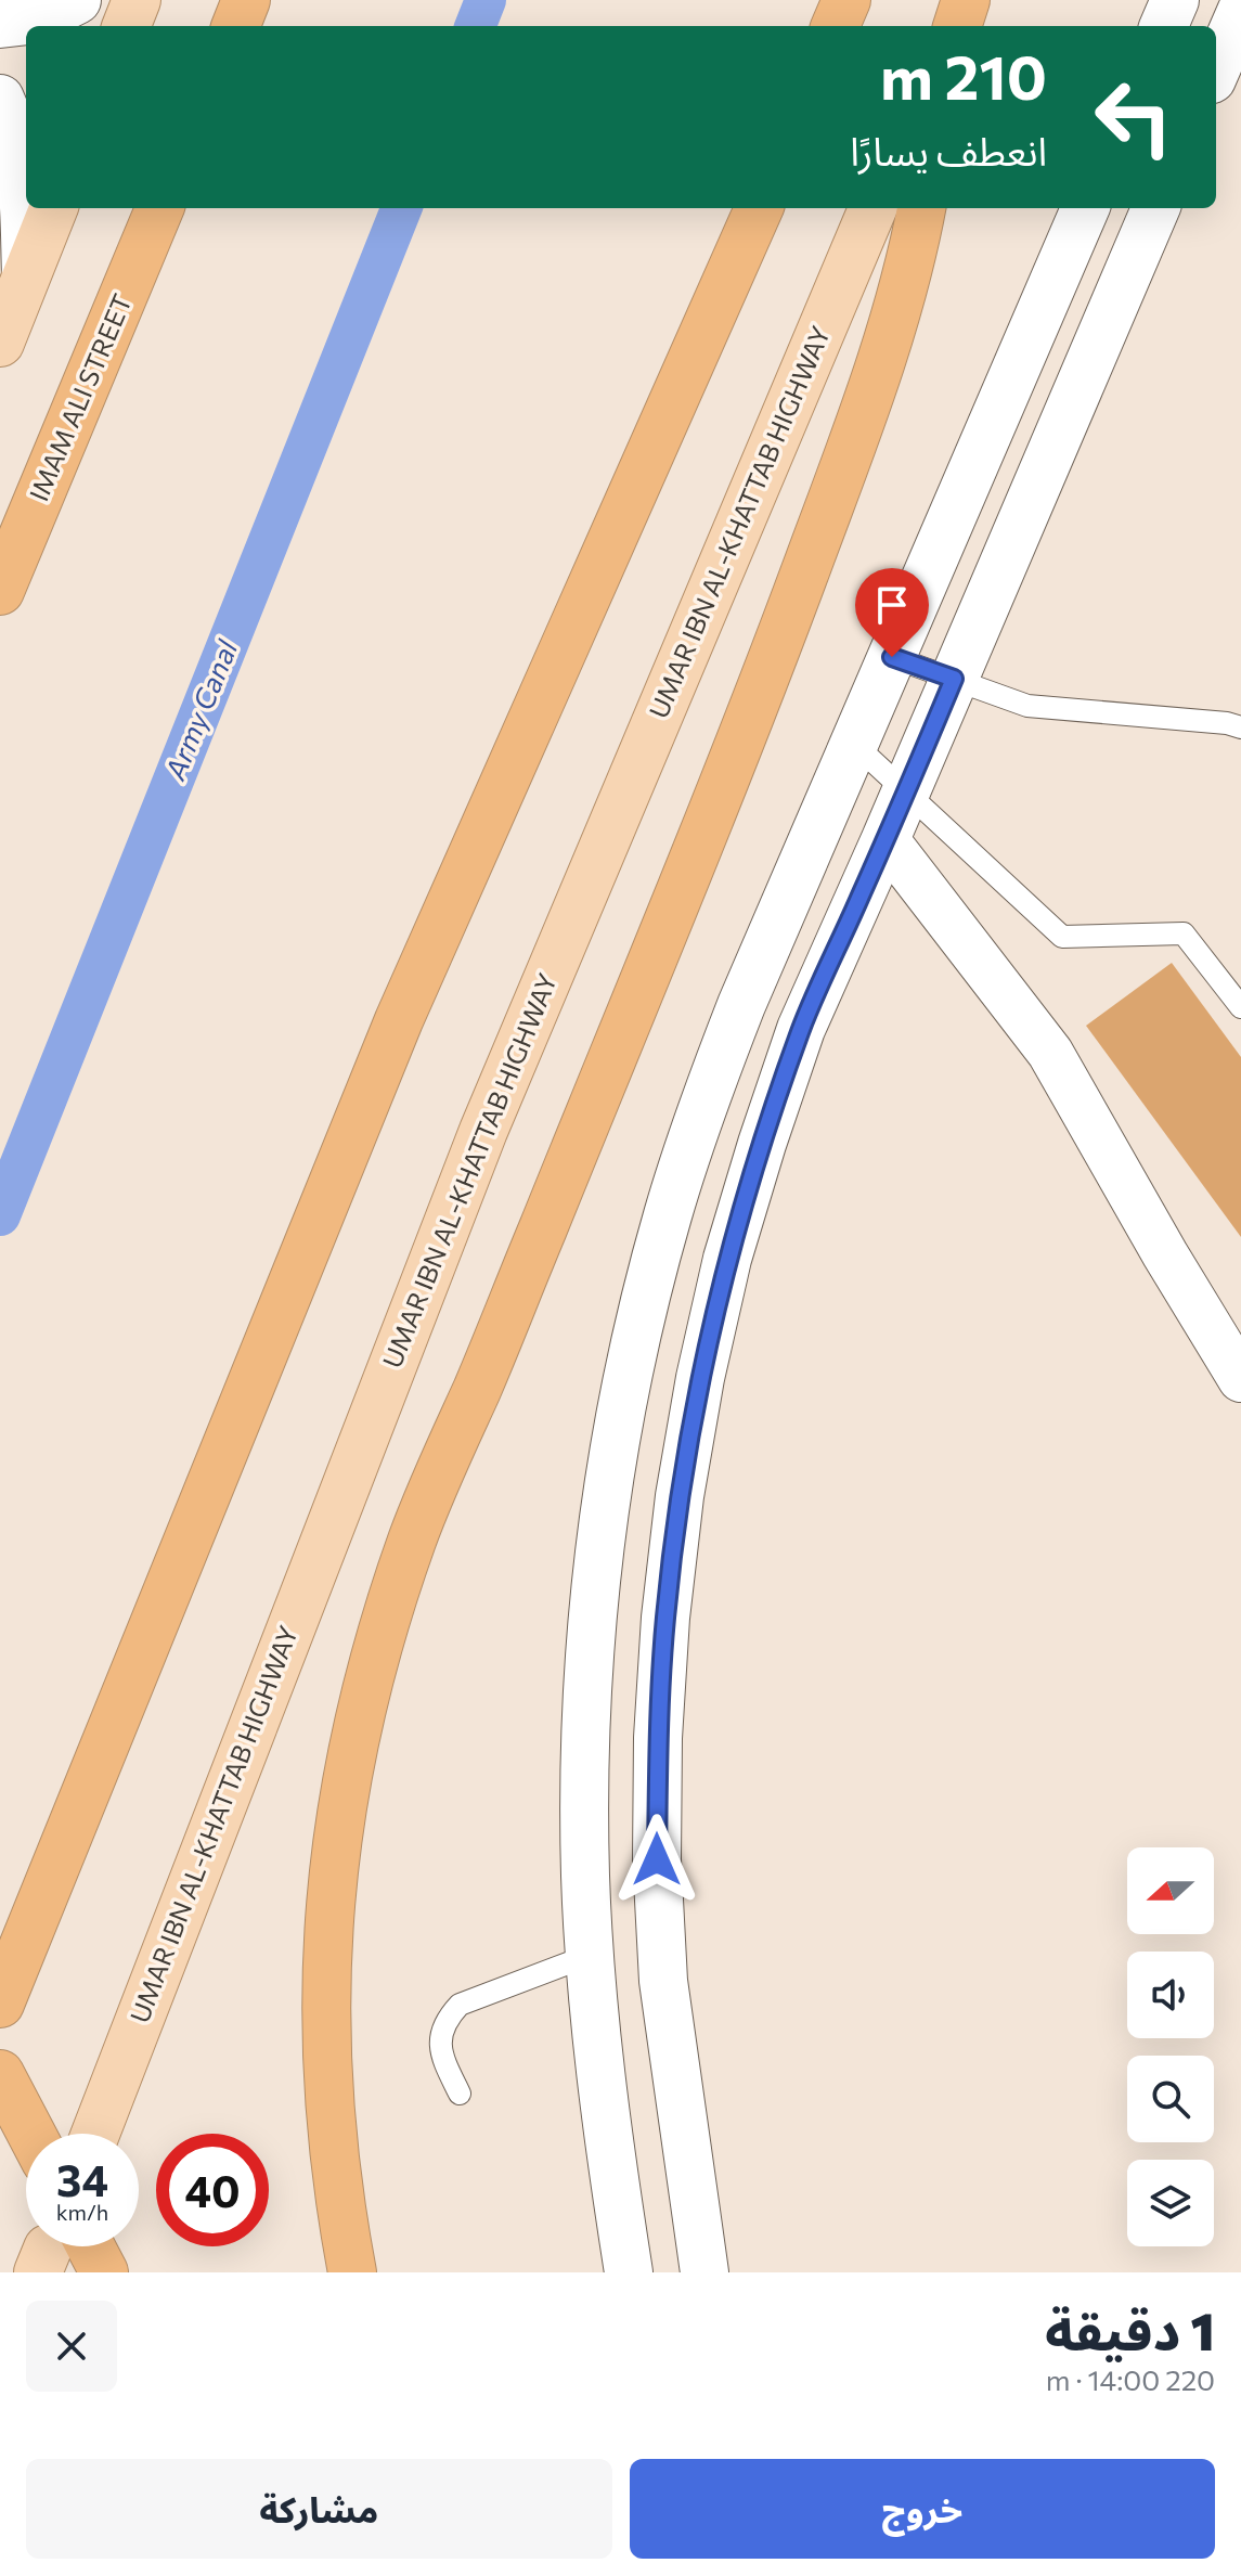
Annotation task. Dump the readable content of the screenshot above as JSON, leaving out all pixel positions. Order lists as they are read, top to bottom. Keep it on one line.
{"streets":{"highway":["IMAM ALI STREET"],"main road":["UMAR IBN AL-KHATTAB HIGHWAY"]},"water":["Army Canal"],"north":"left","page":{"turn":["210 m","انعطف يسارًا"],"speed":"34 km/h","limit":"40","heading":["1 دقيقة","220 m · 14:00"],"buttons":["خروج","مشاركة"]}}
